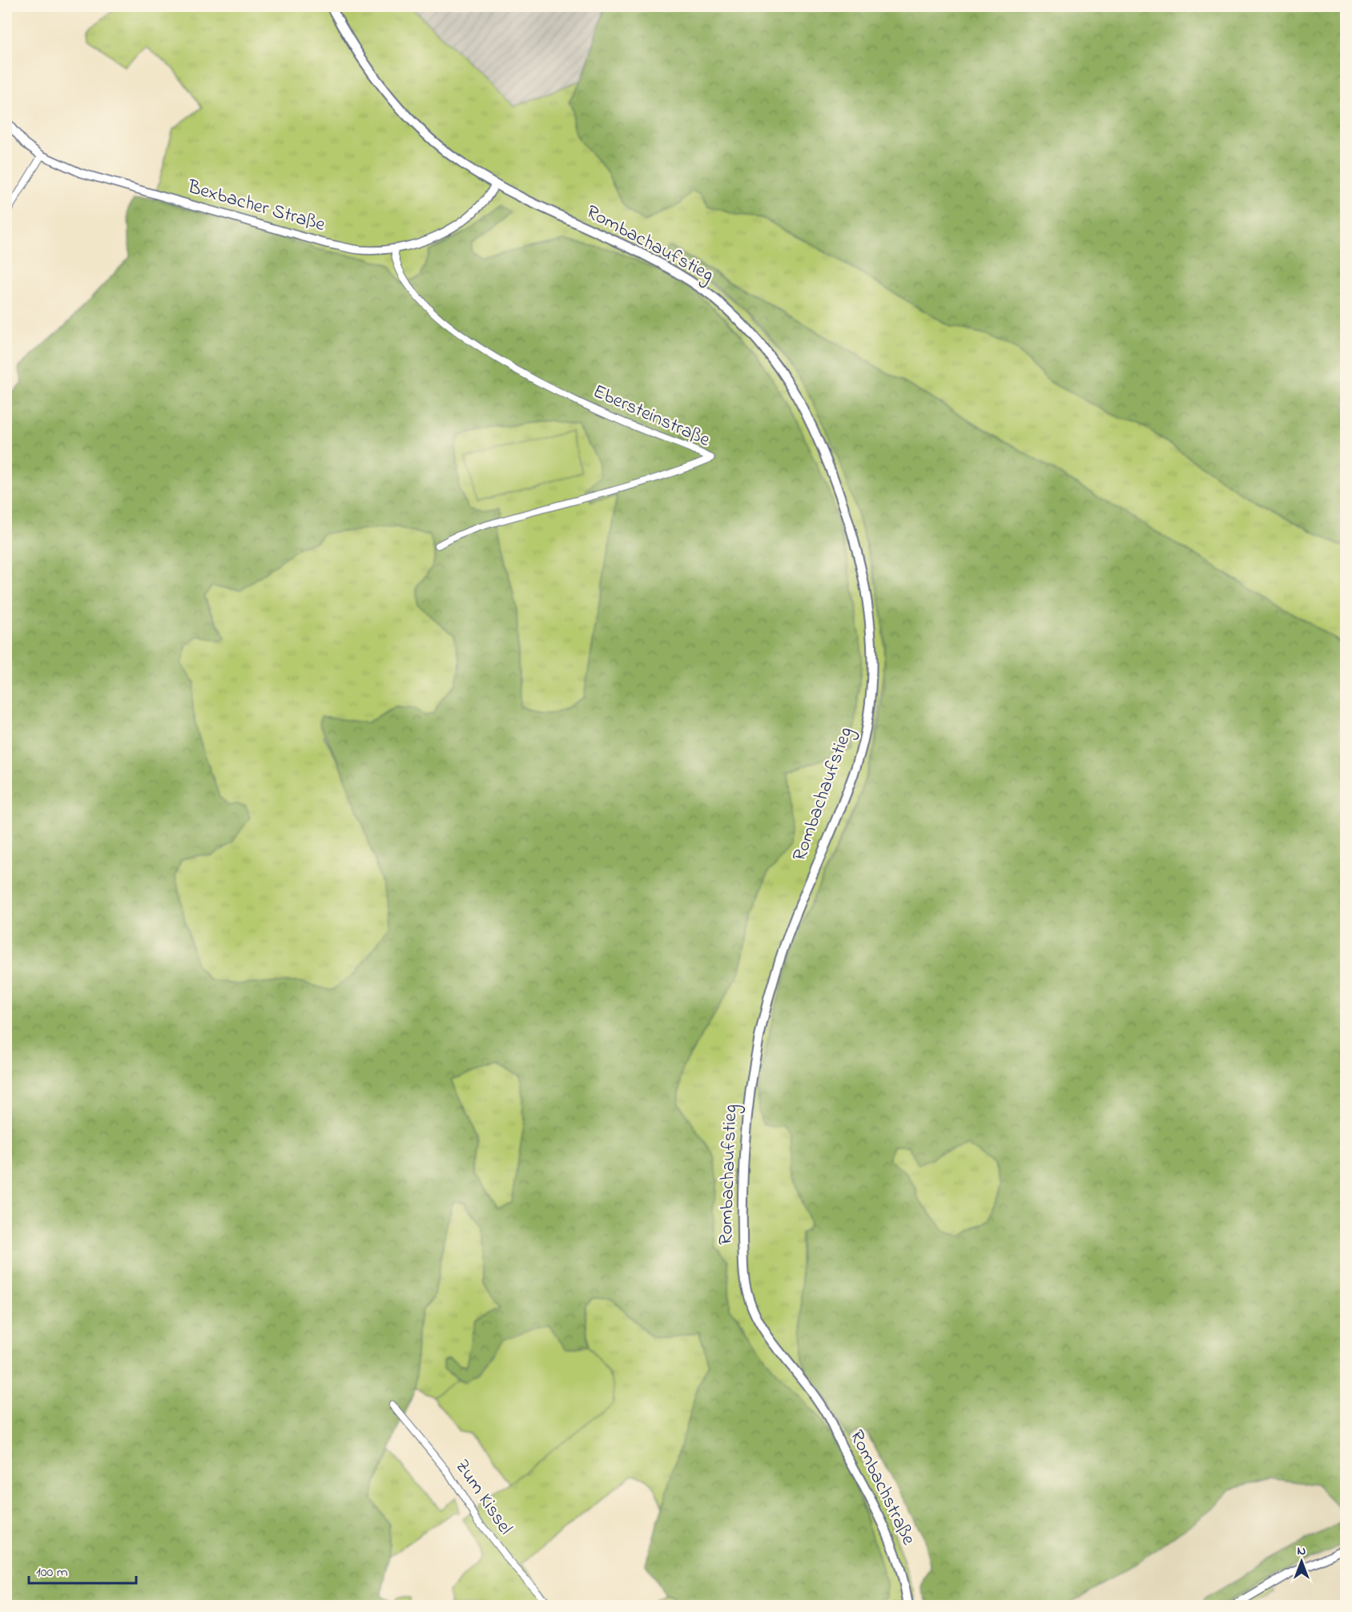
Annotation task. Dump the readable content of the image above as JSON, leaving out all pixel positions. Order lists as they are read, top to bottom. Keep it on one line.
{"streets":{"main road":["Rombachaufstieg","Rombachstraße"],"street":["Bexbacher Straße","Ebersteinstraße","Zum Kissel"]},"crossings":[["Bexbacher Straße","Rombachaufstieg"],["Bexbacher Straße","Ebersteinstraße"],["Rombachaufstieg","Rombachstraße"]],"scale_bar":"100 m","north":"top"}
